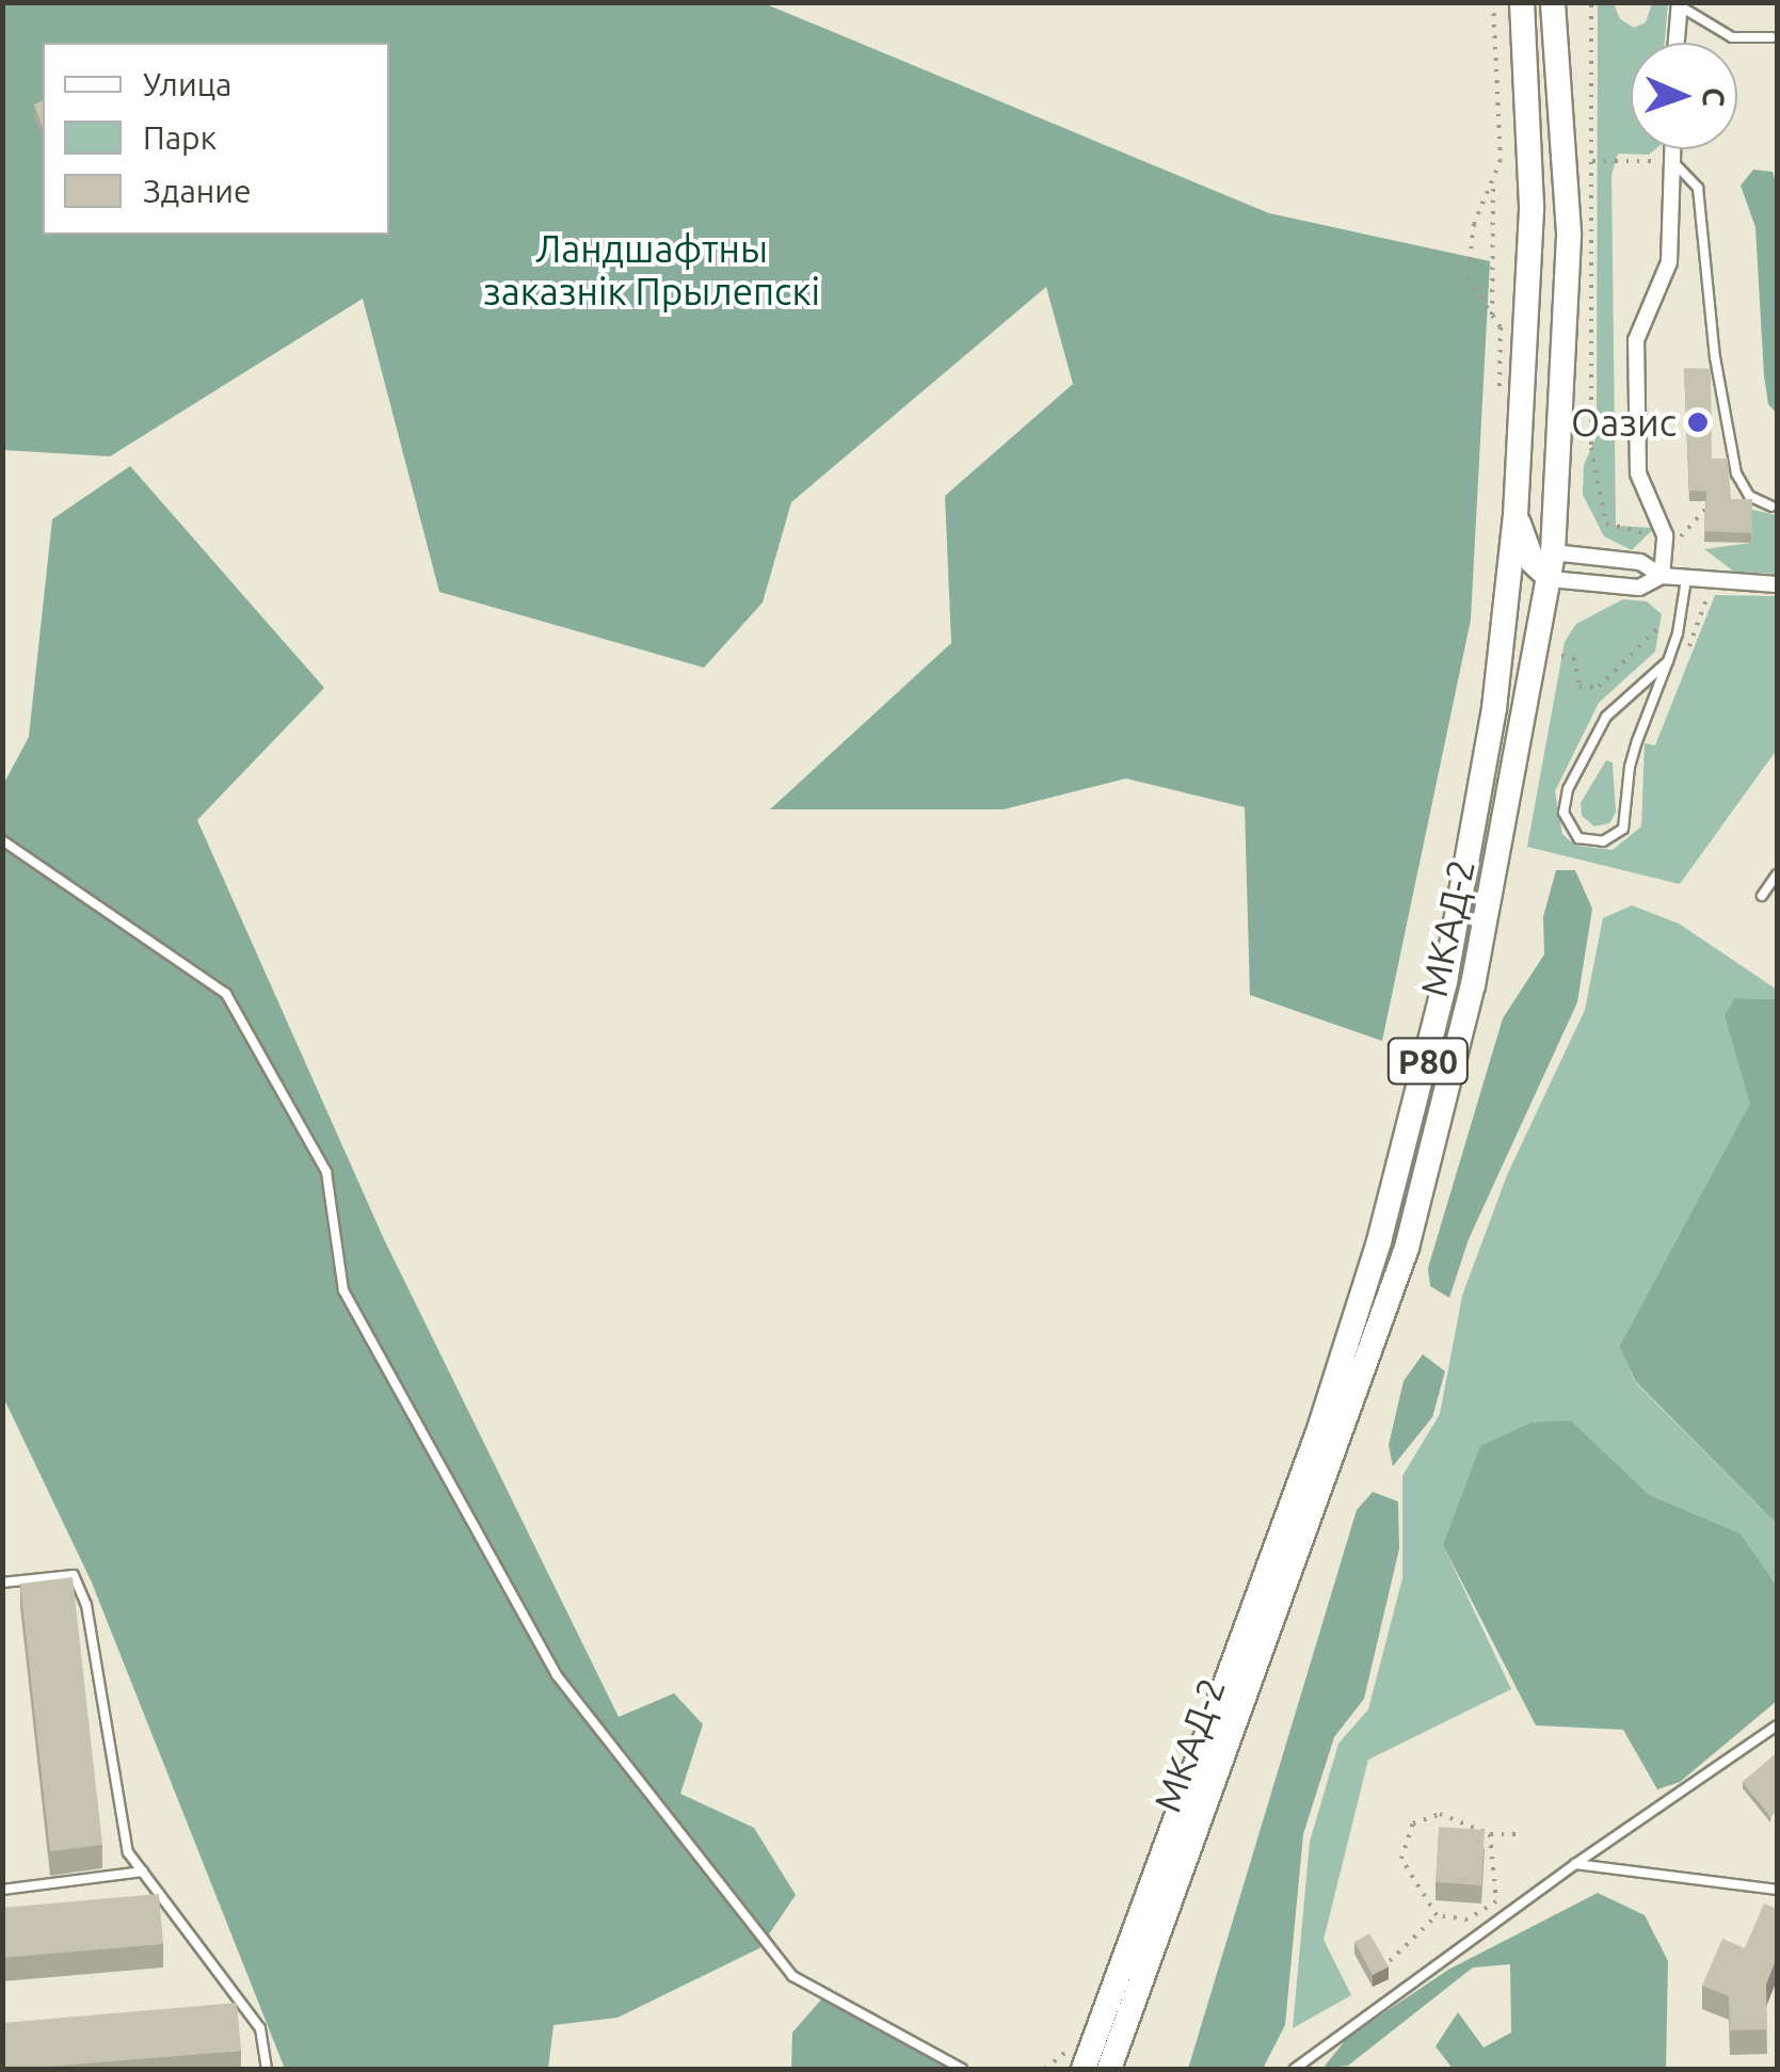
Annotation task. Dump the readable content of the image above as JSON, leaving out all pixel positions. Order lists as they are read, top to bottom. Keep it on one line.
{"streets":{"highway":["МКАД-2","Р80"]},"parks":["Ландшафтны заказнік Прылепскі"],"places":["Оазис"],"legend":["Улица","Парк","Здание"],"north":"right"}
